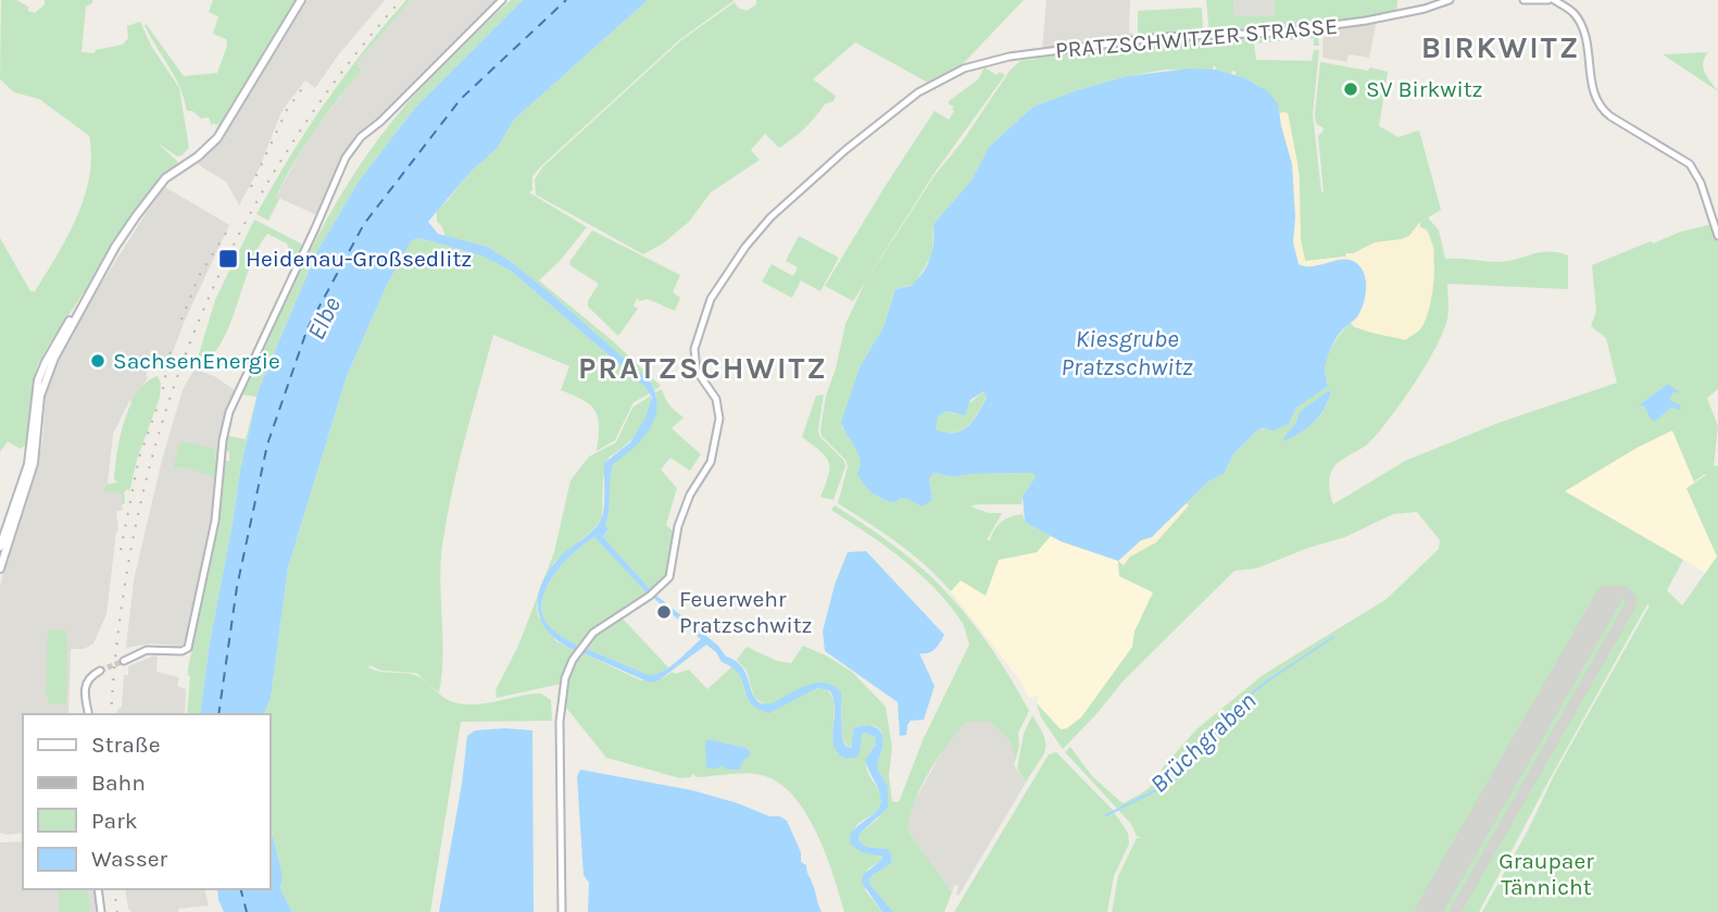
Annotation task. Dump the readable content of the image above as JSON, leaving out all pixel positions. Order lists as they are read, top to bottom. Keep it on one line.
{"streets":{"street":["PRATZSCHWITZER STRASSE"]},"districts":["BIRKWITZ","PRATZSCHWITZ"],"water":["Elbe","Kiesgrube Pratzschwitz","Brüchgraben"],"parks":["Graupaer Tännicht"],"places":{"other":["SV Birkwitz","SachsenEnergie","Feuerwehr Pratzschwitz"],"transit":["Heidenau-Großsedlitz"]},"legend":["Straße","Bahn","Park","Wasser"]}
